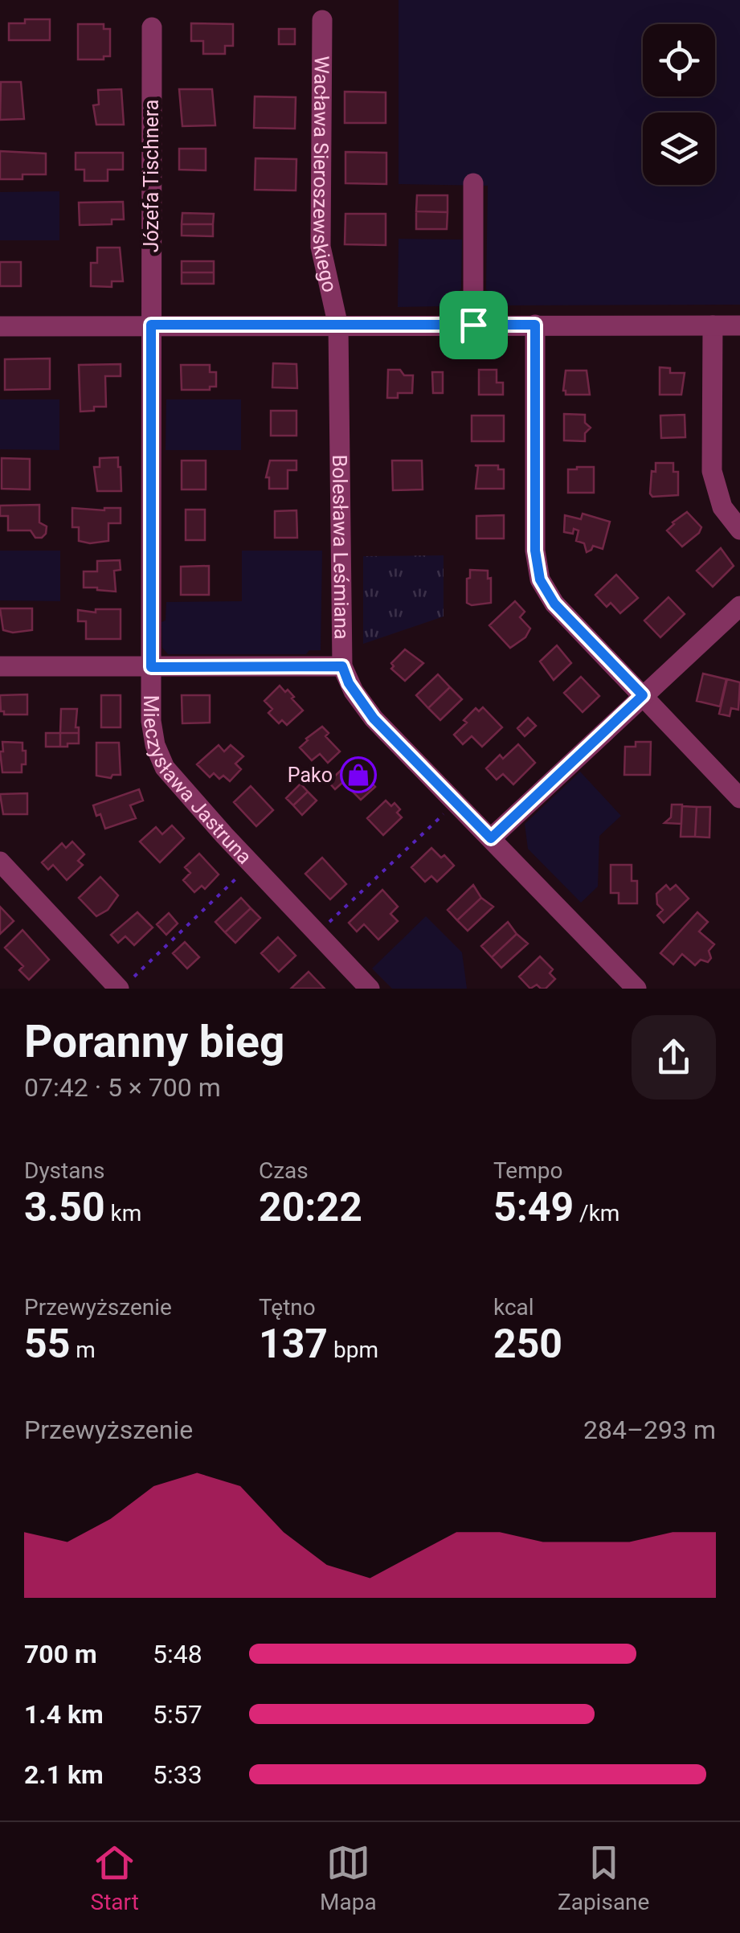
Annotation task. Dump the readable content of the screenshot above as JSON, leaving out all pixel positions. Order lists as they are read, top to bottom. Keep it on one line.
{"streets":{"street":["Wacława Sieroszewskiego","Józefa Tischnera","Bolesława Leśmiana","Mieczysława Jastruna"]},"crossings":[["Wacława Sieroszewskiego","Bolesława Leśmiana"],["Józefa Tischnera","Mieczysława Jastruna"]],"places":{"shop":["Pako"]},"page":{"heading":["Poranny bieg","07:42 · 5 × 700 m"],"stats":[["Dystans","3.50 km"],["Czas","20:22"],["Tempo","5:49 /km"],["Przewyższenie","55 m"],["Tętno","137 bpm"],["kcal","250"]],"chart":["Przewyższenie","284–293 m"],"list":[{"name":"700 m","note":"5:48"},{"name":"1.4 km","note":"5:57"},{"name":"2.1 km","note":"5:33"}],"tabs":["Start","Mapa","Zapisane"]}}
